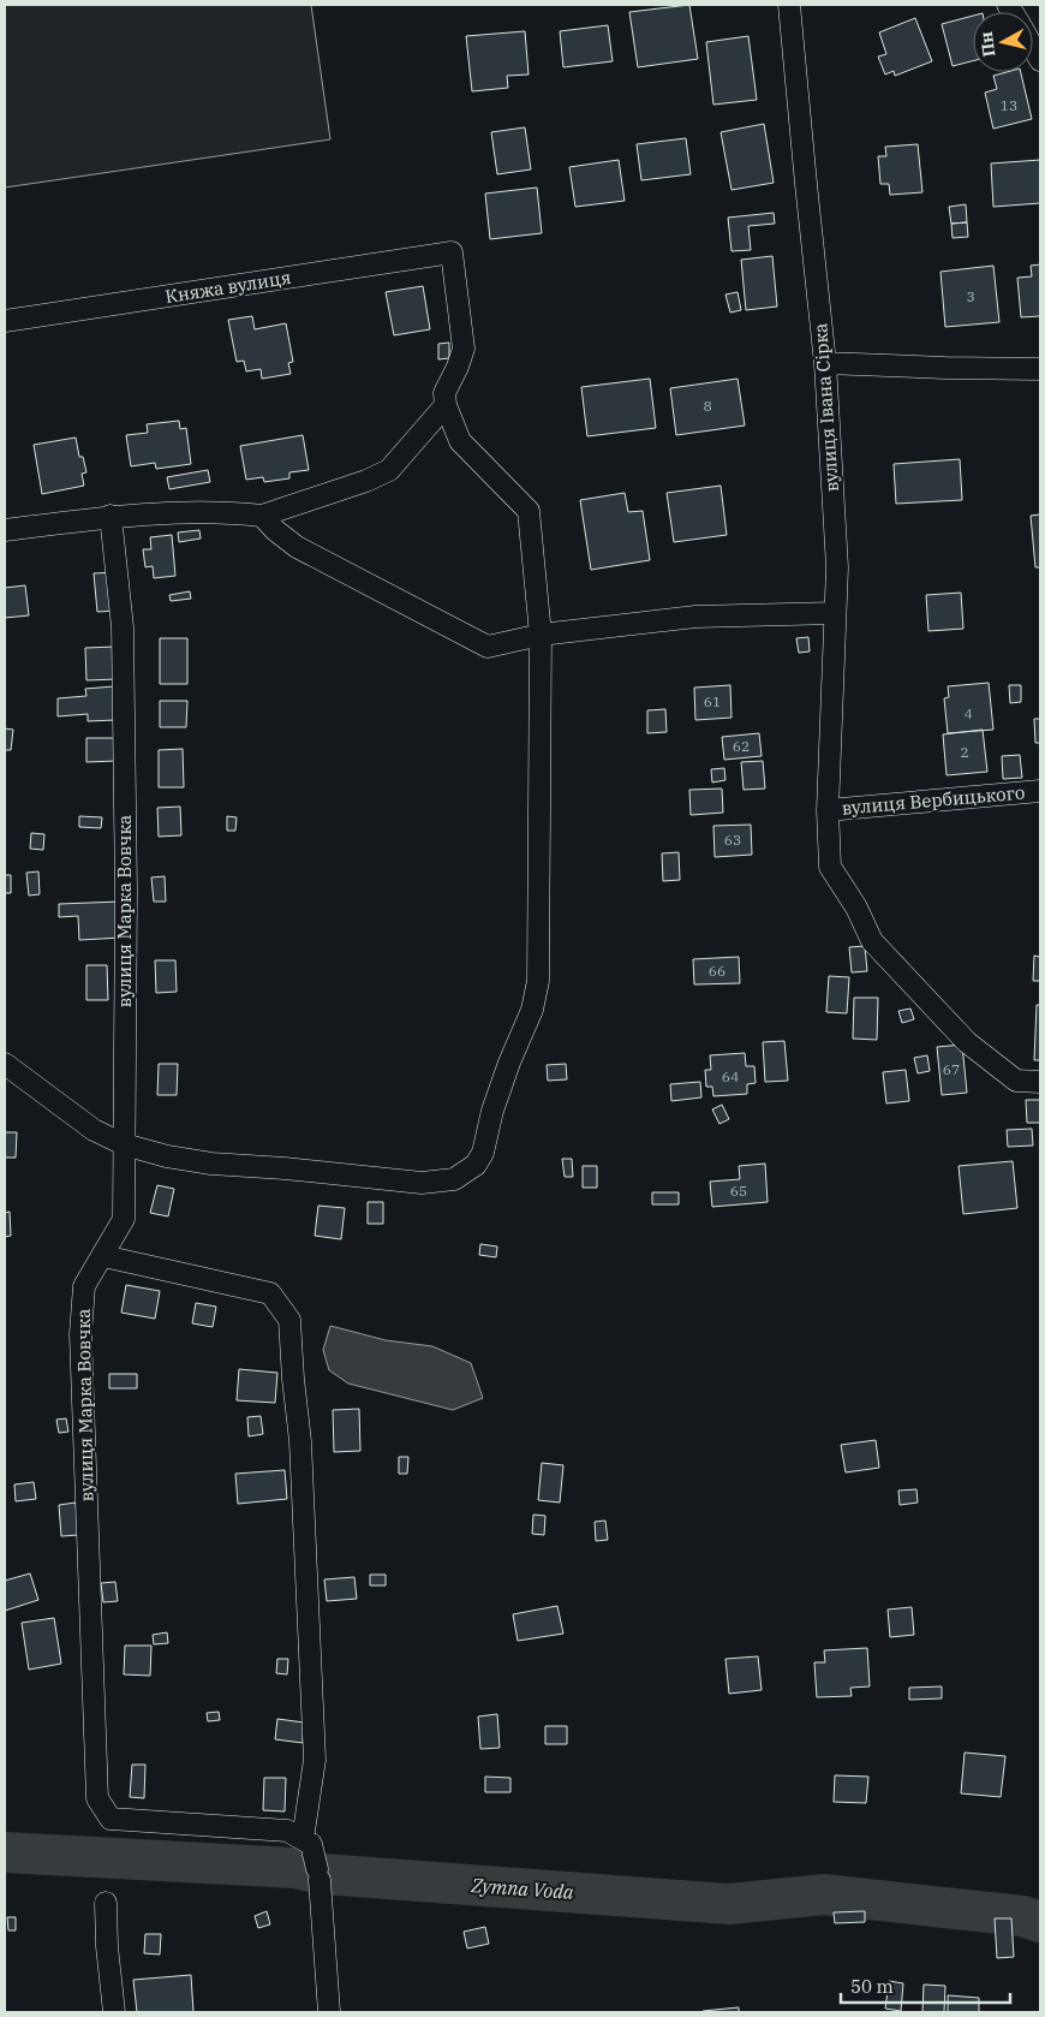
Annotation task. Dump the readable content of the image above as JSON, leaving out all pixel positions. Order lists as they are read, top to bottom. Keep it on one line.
{"streets":{"street":["Княжа вулиця","вулиця Івана Сірка","вулиця Вербицького","вулиця Марка Вовчка"]},"crossings":[["вулиця Івана Сірка","вулиця Вербицького"]],"water":["Zymna Voda"],"house_numbers":["13","3","8","61","4","62","2","63","66","67","64","65"],"scale_bar":"50 m","north":"left"}
